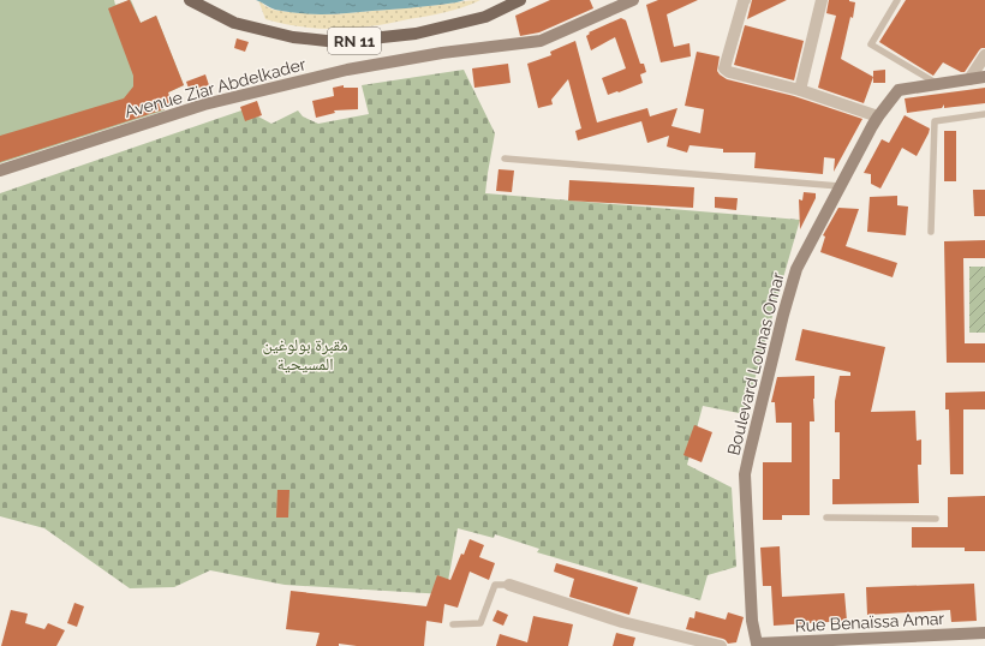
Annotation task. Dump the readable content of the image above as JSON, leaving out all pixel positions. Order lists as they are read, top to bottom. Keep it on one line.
{"streets":{"main road":["RN 11"],"street":["Avenue Ziar Abdelkader","Boulevard Lounas Omar","Rue Benaïssa Amar"]},"crossings":[["Boulevard Lounas Omar","Rue Benaïssa Amar"]],"parks":["مقبرة بولوغين المسيحية"]}
